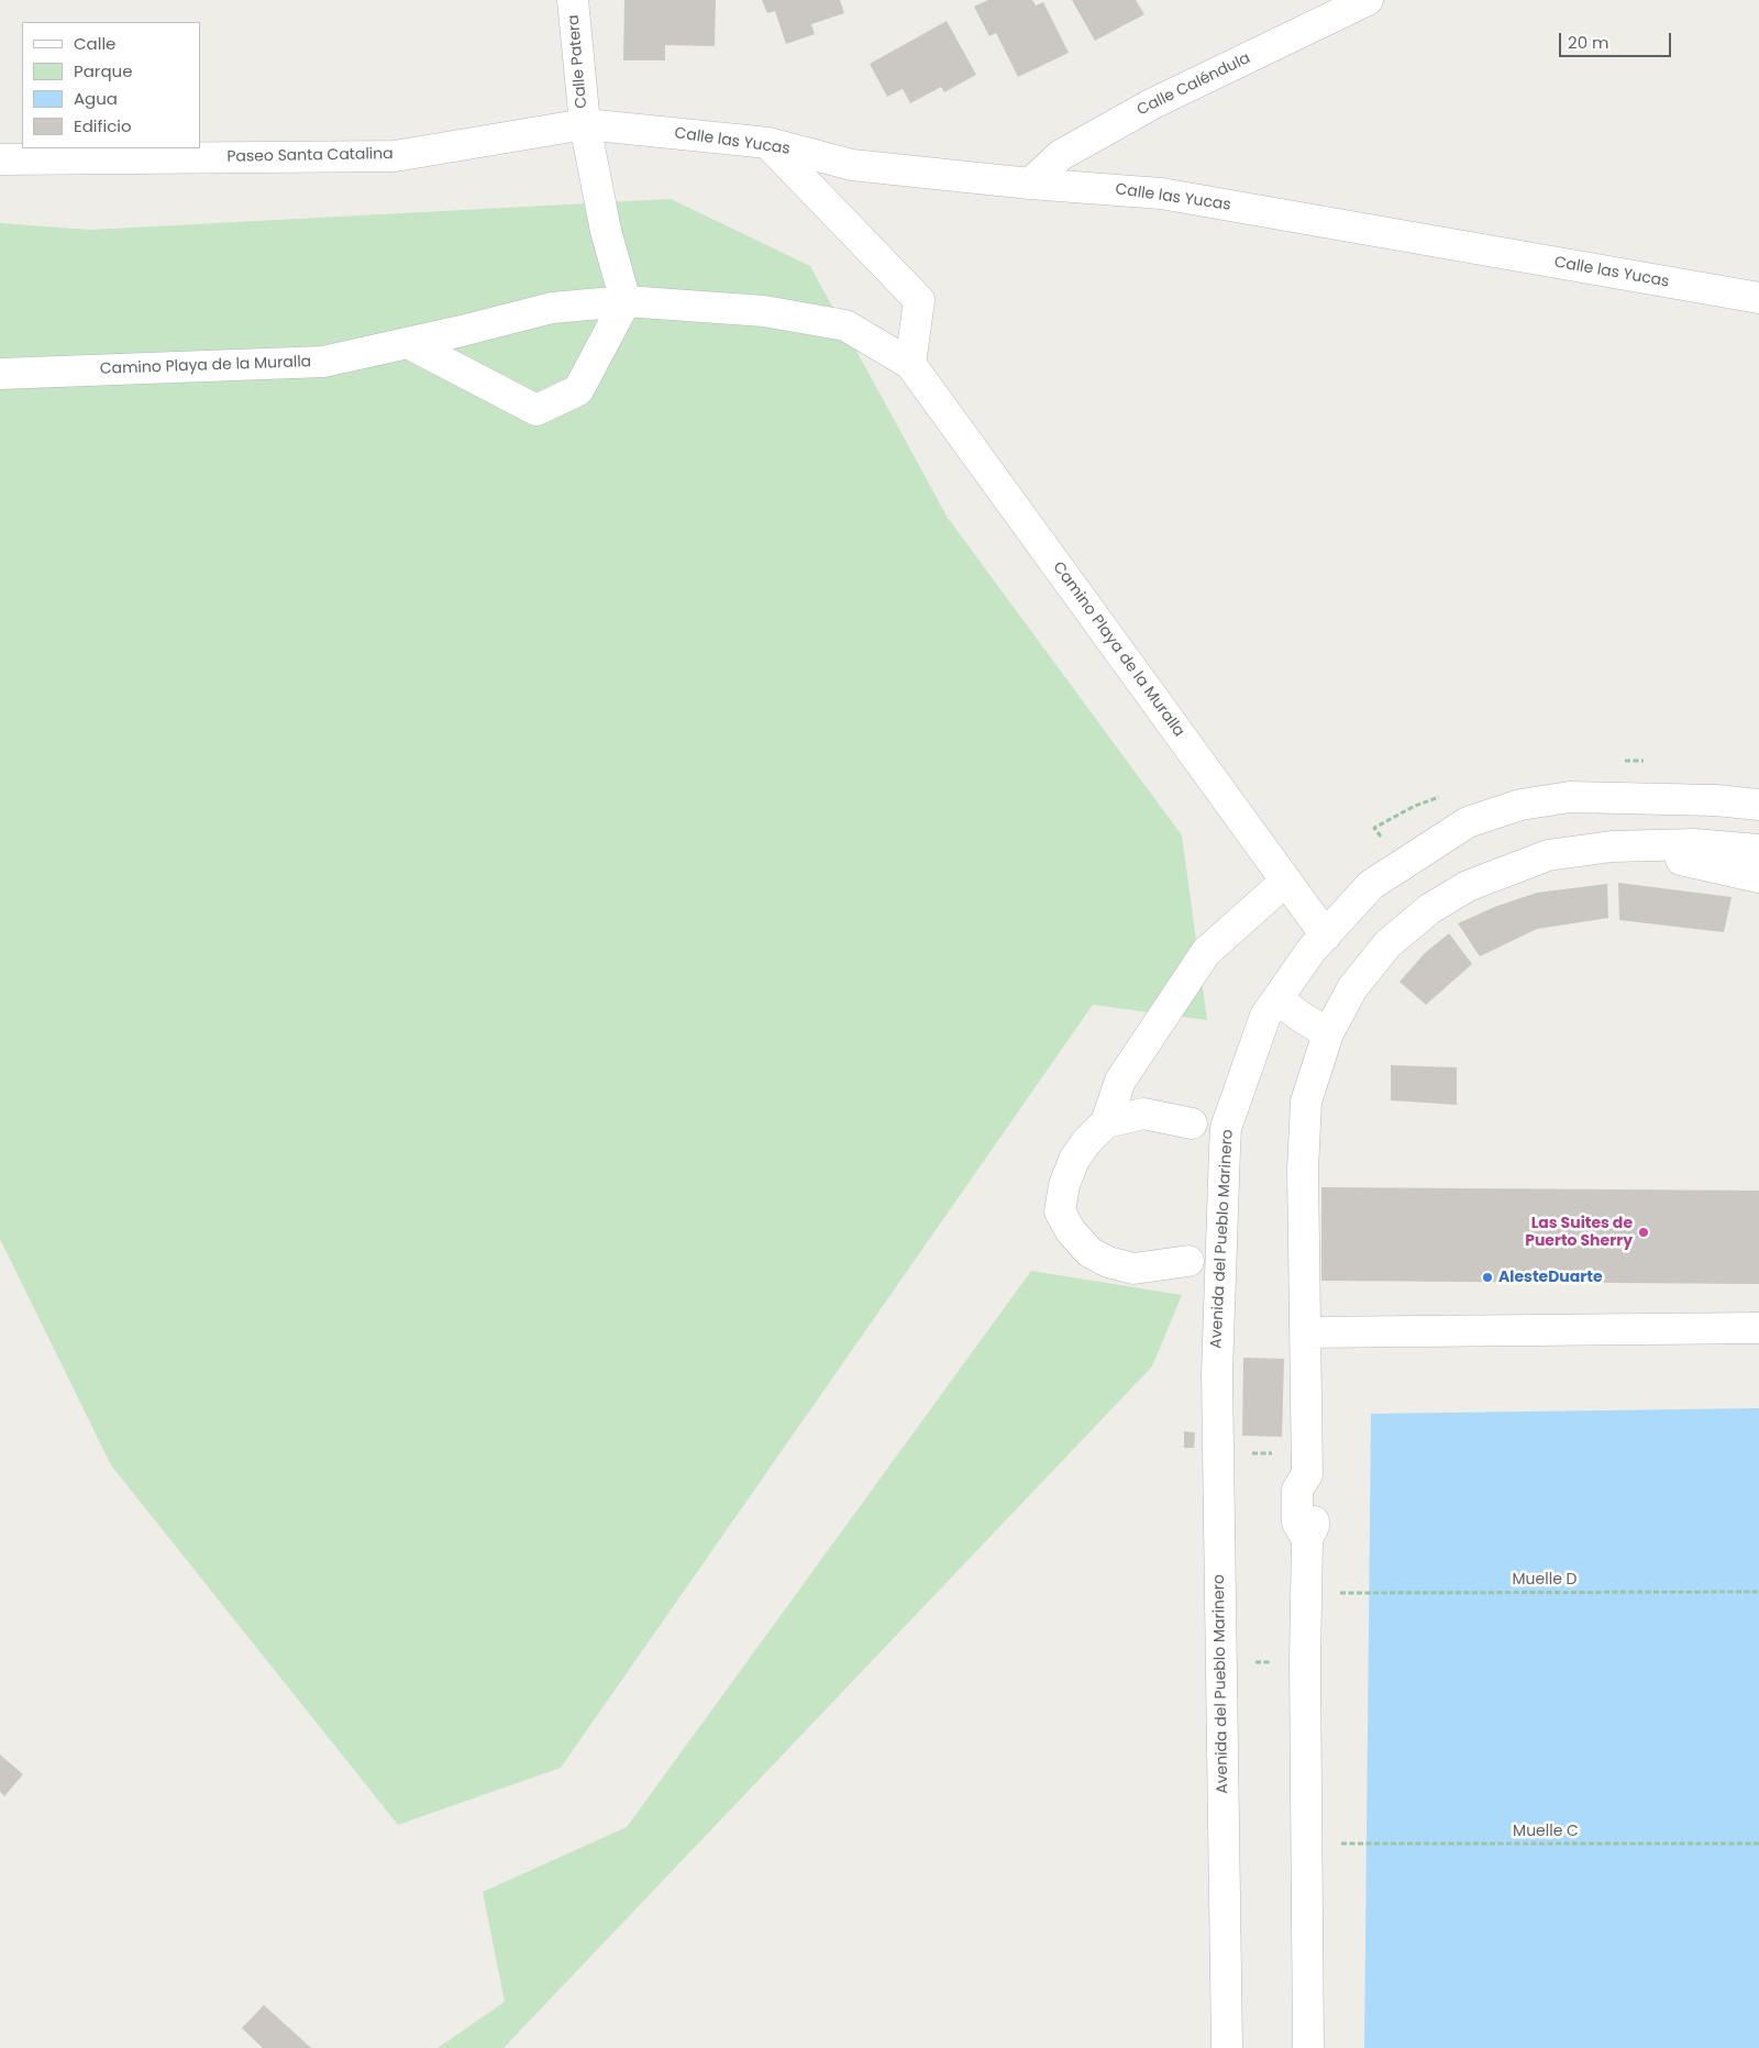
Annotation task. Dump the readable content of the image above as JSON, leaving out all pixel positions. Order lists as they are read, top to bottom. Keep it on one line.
{"streets":{"street":["Calle Patera","Calle Caléndula","Calle las Yucas","Paseo Santa Catalina","Camino Playa de la Muralla","Avenida del Pueblo Marinero"],"path":["Muelle D","Muelle C"]},"crossings":[["Calle Patera","Calle las Yucas"],["Calle Patera","Paseo Santa Catalina"],["Calle Caléndula","Calle las Yucas"],["Calle las Yucas","Paseo Santa Catalina"],["Camino Playa de la Muralla","Avenida del Pueblo Marinero"]],"places":["Las Suites de Puerto Sherry","AlesteDuarte"],"legend":["Calle","Parque","Agua","Edificio"],"scale_bar":"20 m"}
